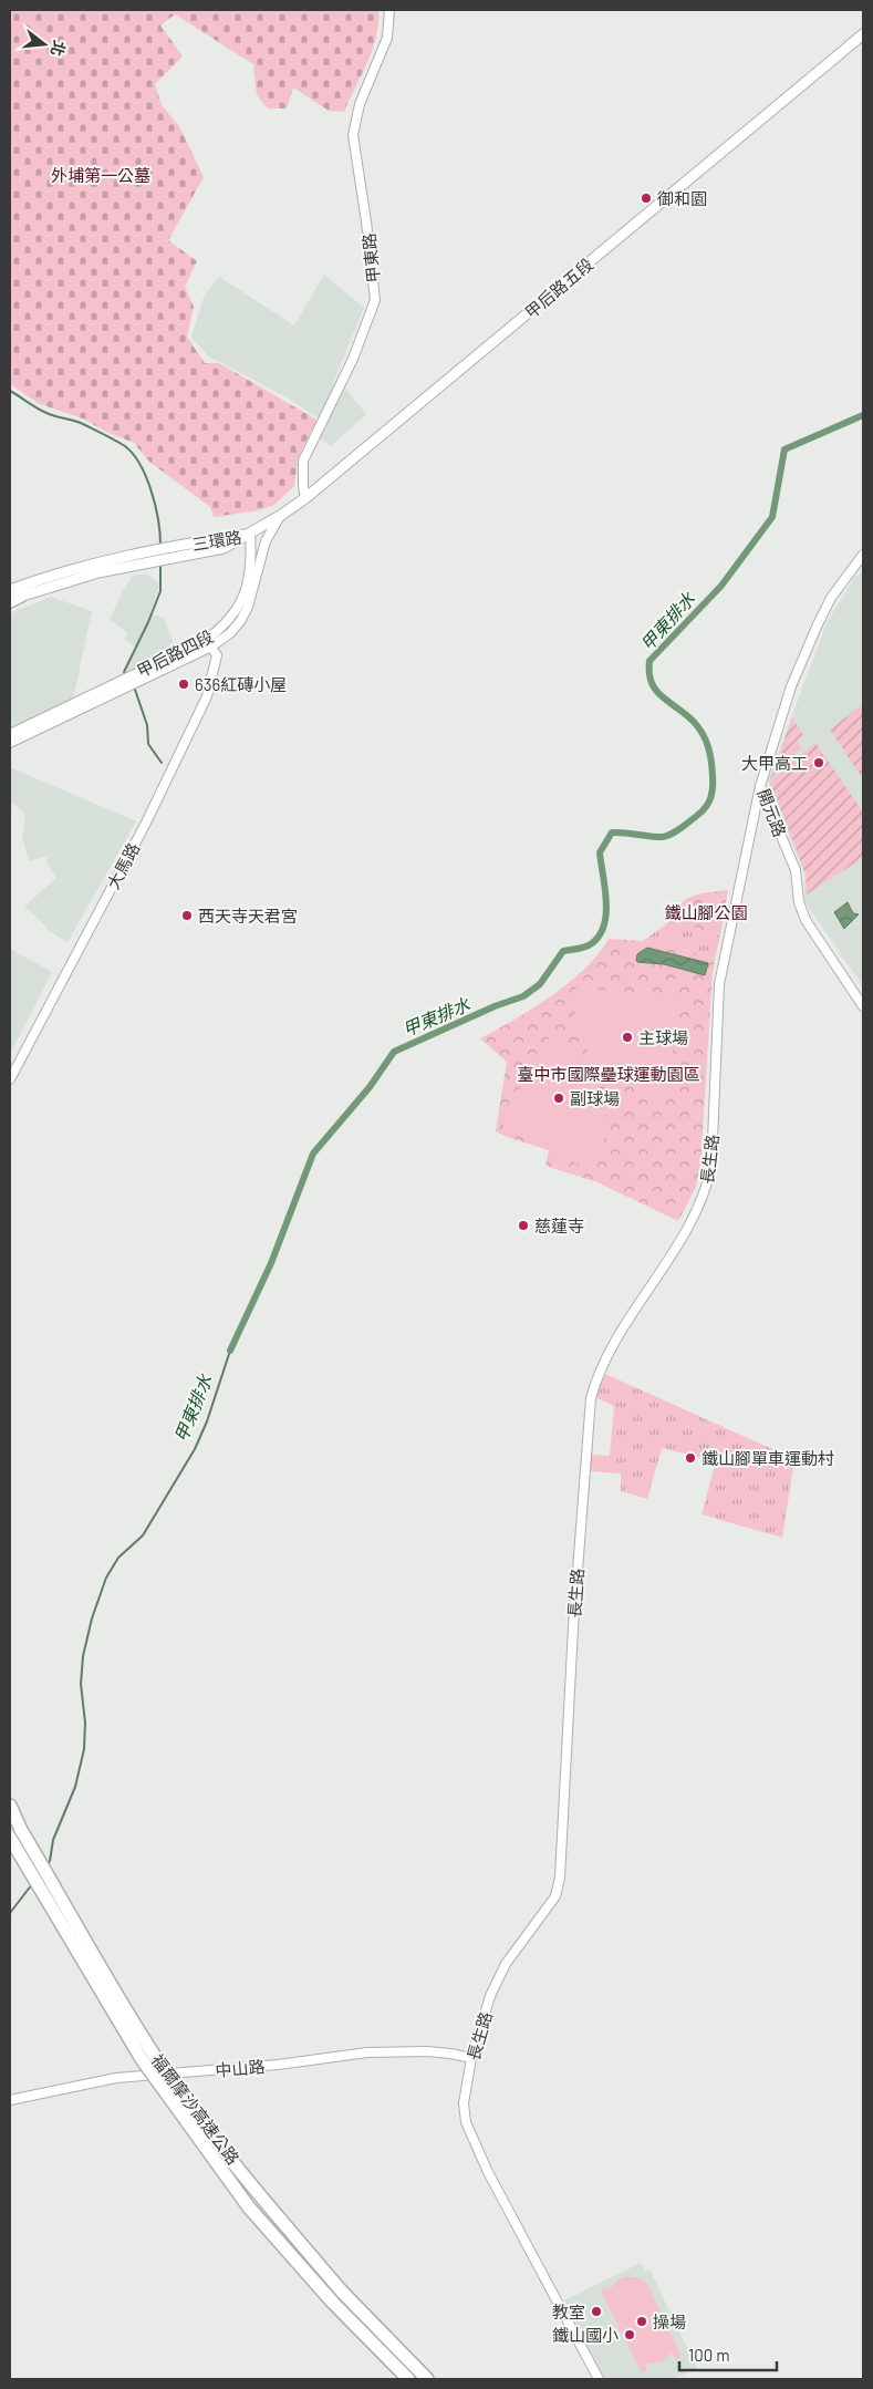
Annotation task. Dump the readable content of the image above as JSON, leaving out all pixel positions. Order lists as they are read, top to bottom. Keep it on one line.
{"streets":{"highway":["福爾摩沙高速公路"],"main road":["甲后路五段","三環路"],"street":["甲東路","甲后路四段","開元路","大馬路","長生路","中山路"]},"crossings":[["甲東路","甲后路五段"],["甲后路五段","三環路"],["甲后路五段","甲后路四段"],["三環路","甲后路四段"],["甲后路四段","大馬路"],["開元路","長生路"],["長生路","中山路"]],"water":["甲東排水"],"parks":["外埔第一公墓","鐵山腳公園","臺中市國際壘球運動園區"],"places":["御和園","636紅磚小屋","大甲高工","西天寺天君宮","主球場","副球場","慈蓮寺","鐵山腳單車運動村","教室","操場","鐵山國小"],"scale_bar":"100 m","north":"right"}
